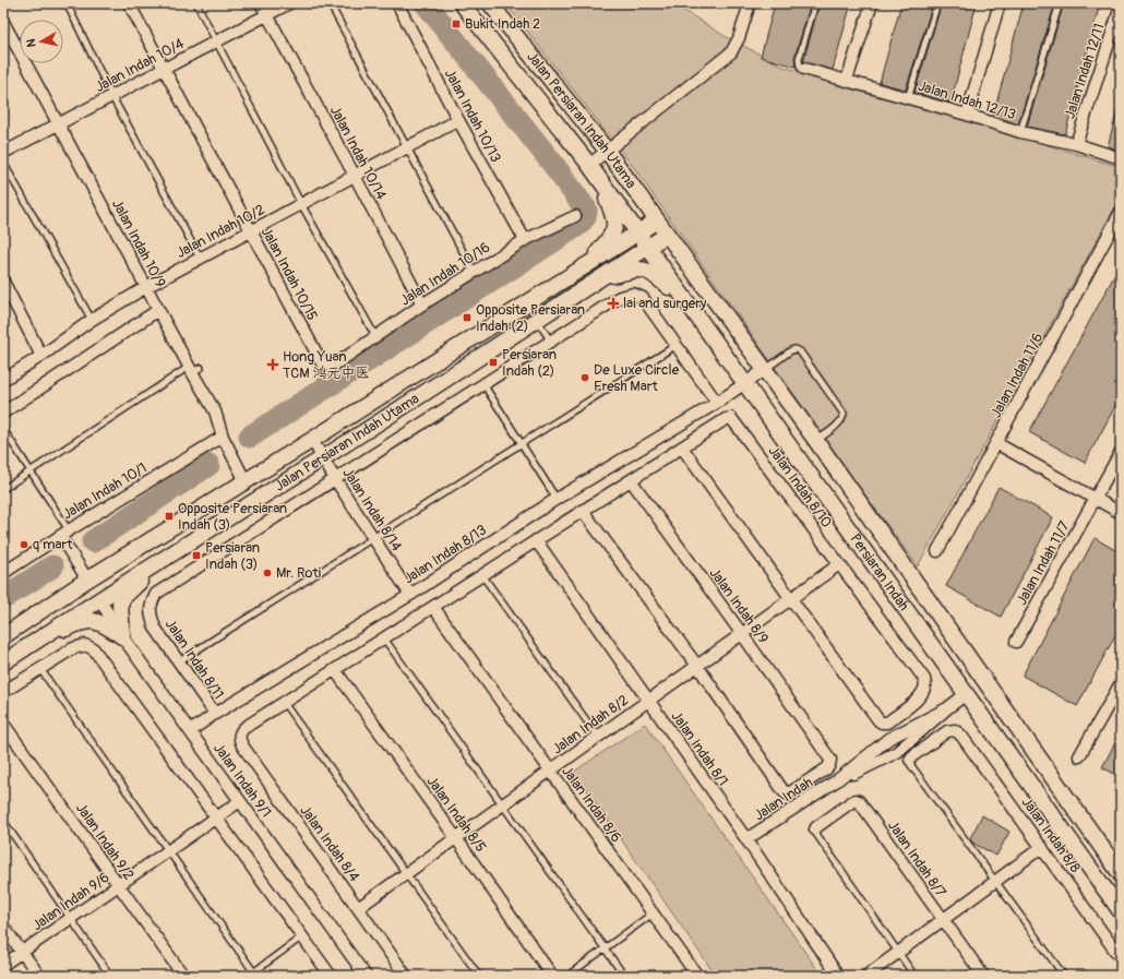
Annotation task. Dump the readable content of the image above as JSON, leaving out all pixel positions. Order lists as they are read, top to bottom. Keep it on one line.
{"streets":{"main road":["Jalan Persiaran Indah Utama","Persiaran Indah"],"street":["Jalan Indah 10/4","Jalan Indah 12/11","Jalan Indah 12/13","Jalan Indah 10/13","Jalan Indah 10/14","Jalan Indah 10/2","Jalan Indah 10/9","Jalan Indah 10/15","Jalan Indah 10/16","Jalan Indah 11/6","Jalan Indah 8/10","Jalan Indah 10/1","Jalan Indah 8/14","Jalan Indah 8/13","Jalan Indah 11/7","Jalan Indah 8/9","Jalan Indah 8/11","Jalan Indah 8/2","Jalan Indah 8/1","Jalan Indah 9/1","Jalan Indah","Jalan Indah 8/6","Jalan Indah 8/5","Jalan Indah 8/8","Jalan Indah 9/2","Jalan Indah 8/4","Jalan Indah 8/7","Jalan Indah 9/6"]},"crossings":[["Jalan Indah 10/4","Jalan Indah 10/14"],["Jalan Indah 10/4","Jalan Indah 10/9"],["Jalan Indah 10/4","Jalan Indah 10/15"],["Jalan Indah 12/11","Jalan Indah 12/13"],["Jalan Indah 10/13","Jalan Indah 10/2"],["Jalan Indah 10/13","Jalan Indah 10/16"],["Jalan Persiaran Indah Utama","Jalan Indah 10/9"],["Jalan Persiaran Indah Utama","Jalan Indah 8/14"],["Jalan Persiaran Indah Utama","Persiaran Indah"],["Jalan Persiaran Indah Utama","Jalan Indah 9/1"],["Jalan Indah 10/14","Jalan Indah 10/2"],["Jalan Indah 10/14","Jalan Indah 10/16"],["Jalan Indah 10/2","Jalan Indah 10/9"],["Jalan Indah 10/2","Jalan Indah 10/15"],["Jalan Indah 10/9","Jalan Indah 10/1"],["Jalan Indah 10/15","Jalan Indah 10/16"],["Jalan Indah 8/10","Jalan Indah 8/2"],["Jalan Indah 8/14","Jalan Indah 8/13"],["Jalan Indah 8/14","Jalan Indah 8/11"],["Jalan Indah 8/13","Persiaran Indah"],["Jalan Indah 8/13","Jalan Indah 8/11"],["Jalan Indah 8/13","Jalan Indah 9/1"],["Persiaran Indah","Jalan Indah"],["Jalan Indah 8/9","Jalan Indah 8/2"],["Jalan Indah 8/2","Jalan Indah 8/1"],["Jalan Indah 8/2","Jalan Indah 8/6"],["Jalan Indah 8/2","Jalan Indah 8/5"],["Jalan Indah 8/2","Jalan Indah 8/4"],["Jalan Indah 8/1","Jalan Indah"],["Jalan Indah 9/1","Jalan Indah 9/6"],["Jalan Indah 9/2","Jalan Indah 9/6"]],"places":{"transit":["Bukit Indah 2","Opposite Persiaran Indah (2)","Persiaran Indah (2)","Opposite Persiaran Indah (3)","Persiaran Indah (3)"],"health":["lai and surgery","Hong Yuan TCM 鸿元中医"],"other":["De Luxe Circle Fresh Mart","q mart","Mr. Roti"]},"north":"left"}
